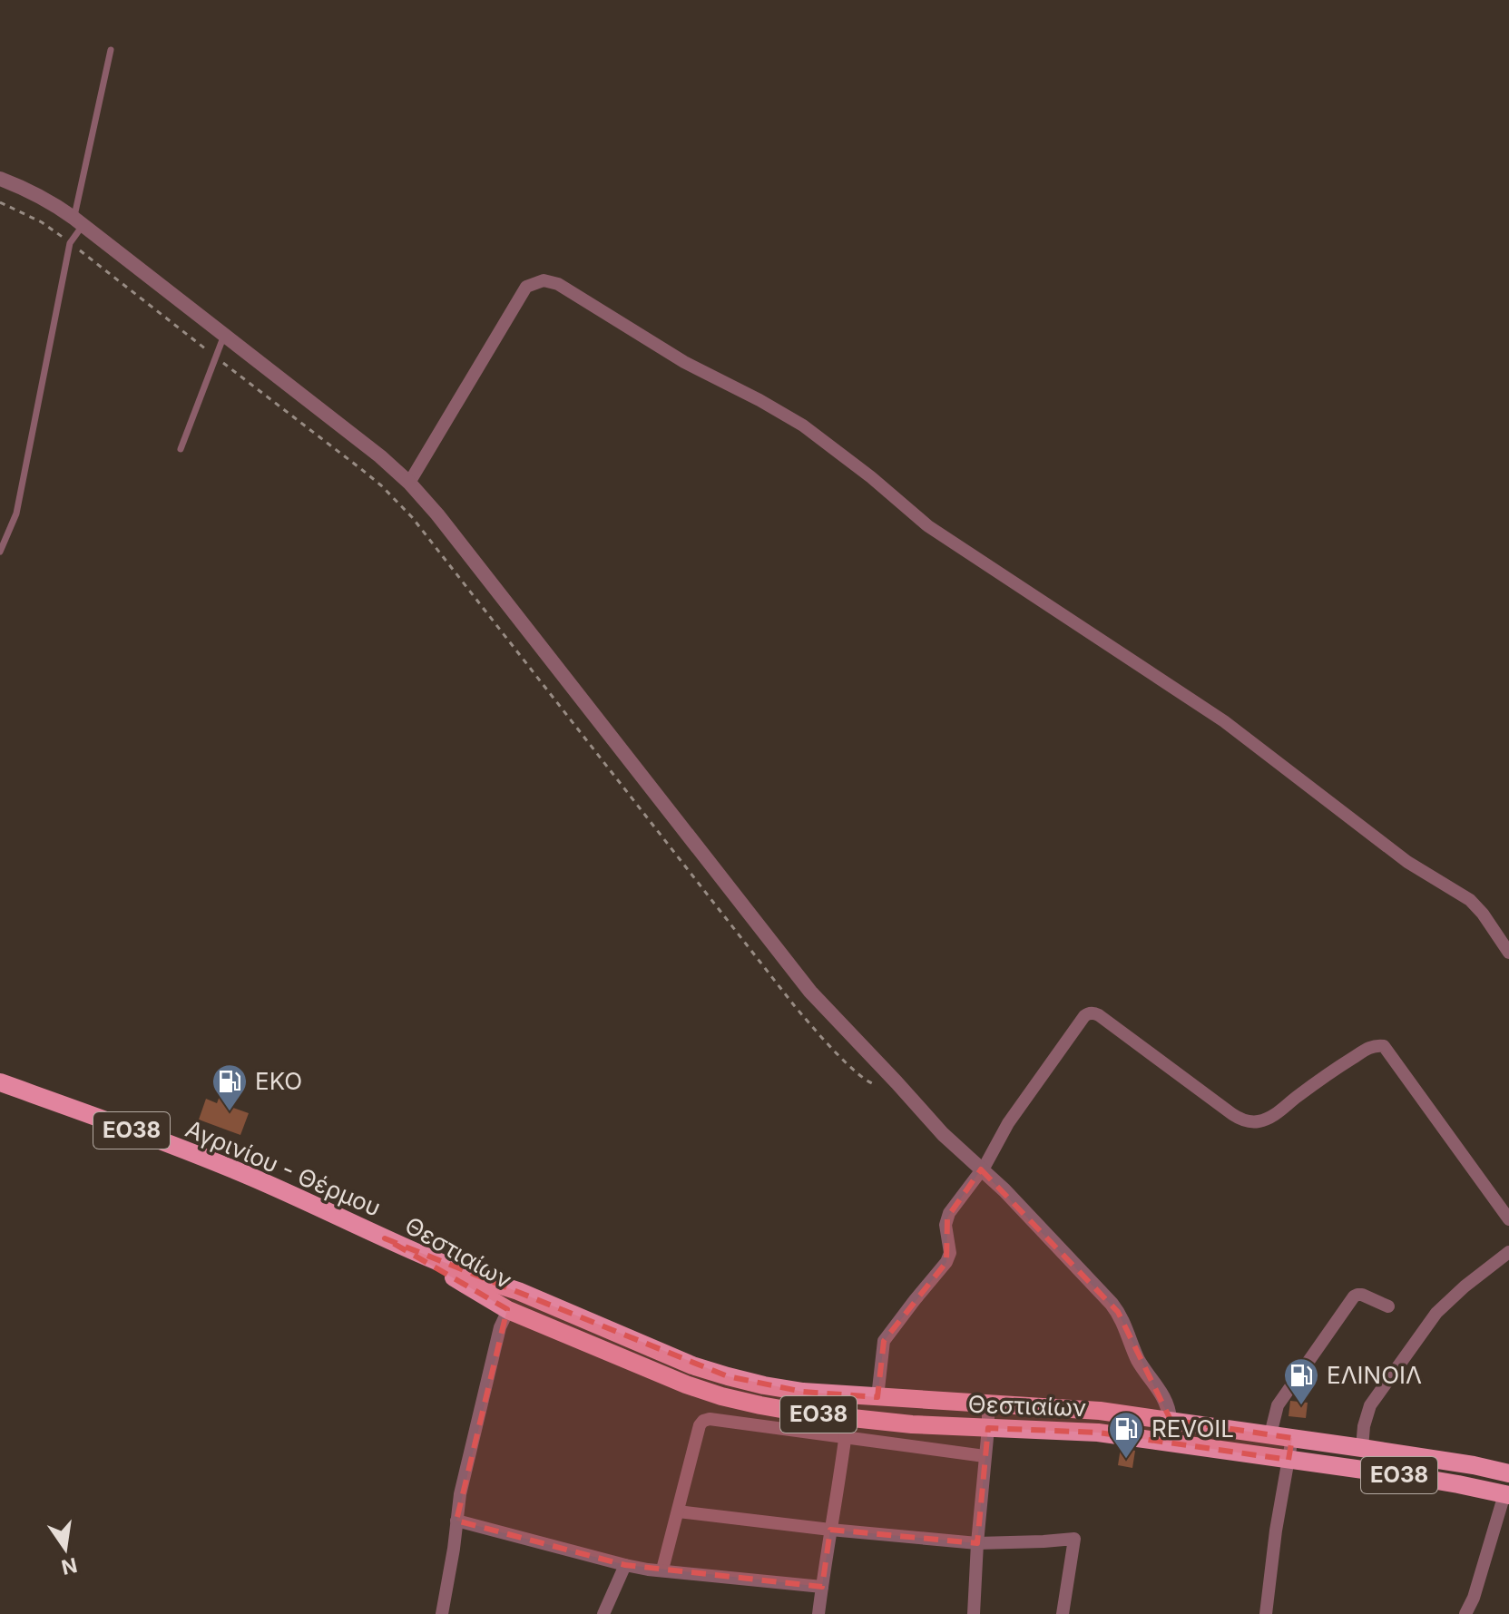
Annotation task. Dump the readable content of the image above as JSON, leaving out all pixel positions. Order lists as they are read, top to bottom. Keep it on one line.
{"streets":{"main road":["ΕΟ38","Αγρινίου - Θέρμου","Θεστιαίων"]},"crossings":[["Αγρινίου - Θέρμου","Θεστιαίων"]],"places":{"fuel station":["EKO","ΕΛΙΝΟΙΛ","REVOIL"]},"north":"bottom"}
